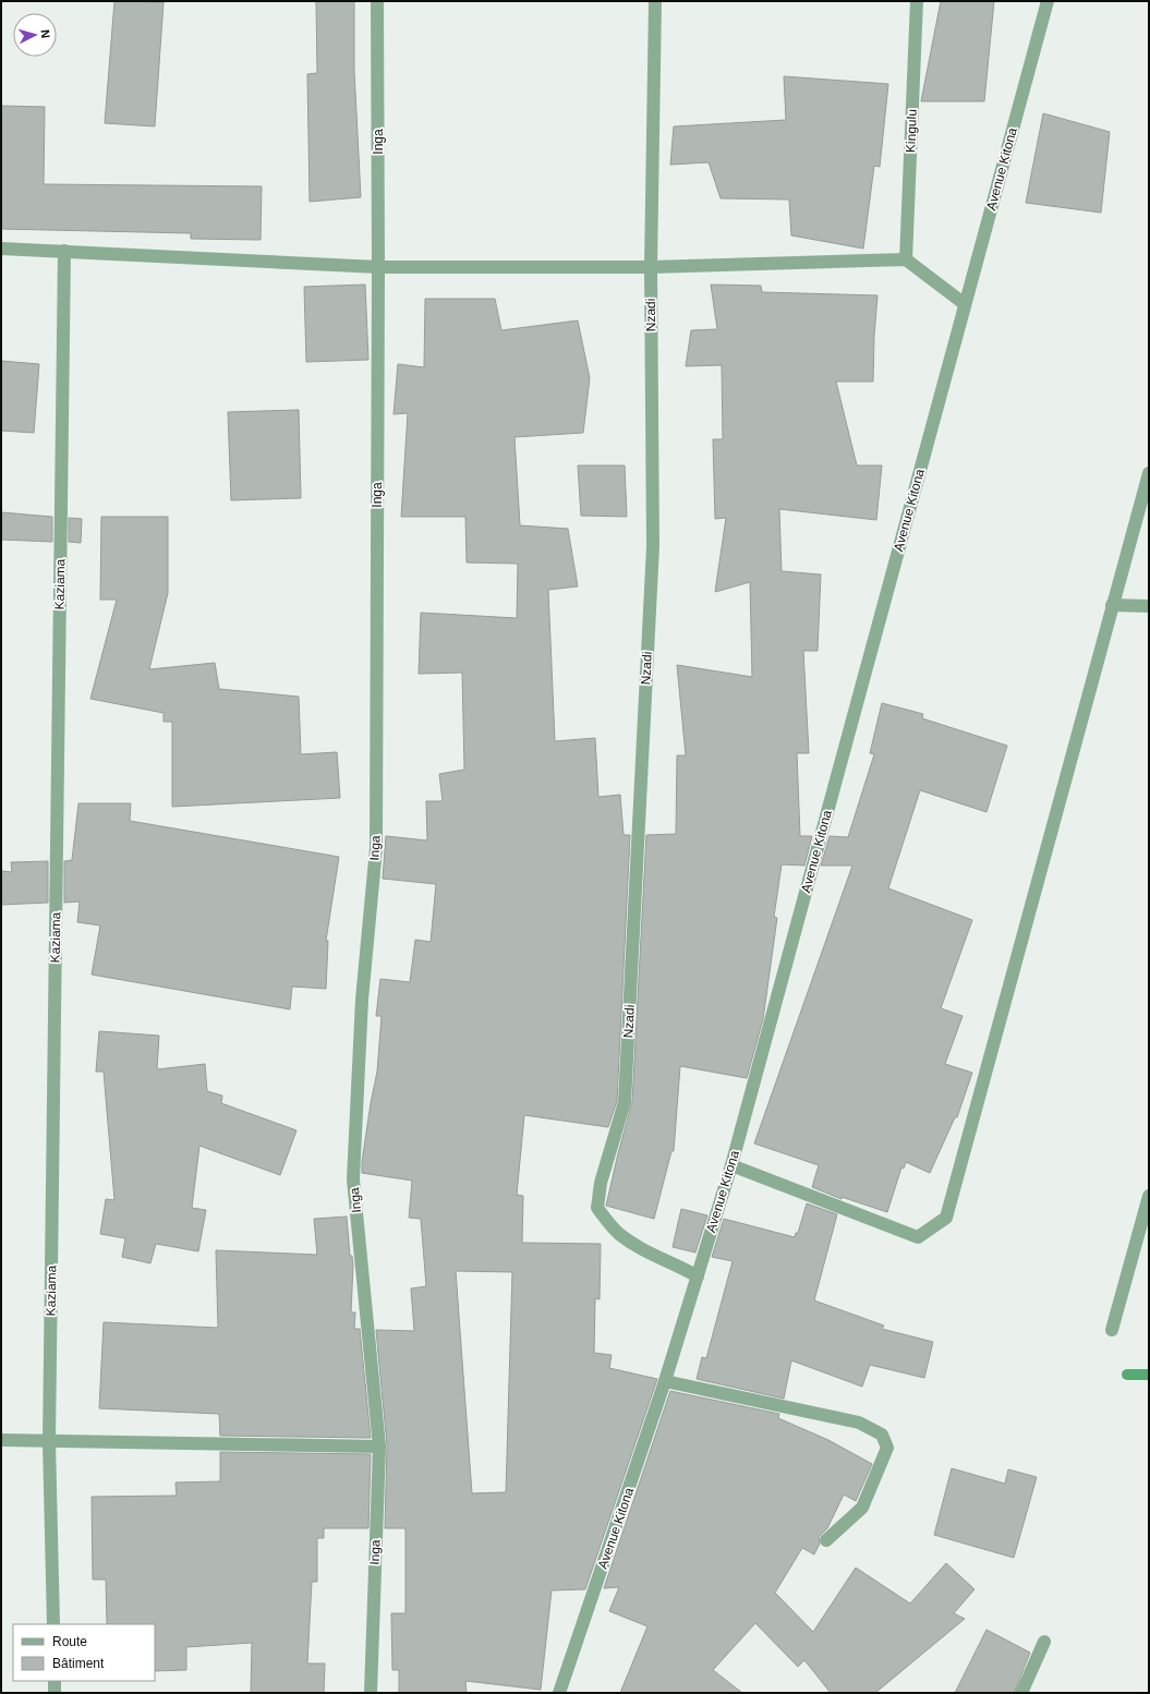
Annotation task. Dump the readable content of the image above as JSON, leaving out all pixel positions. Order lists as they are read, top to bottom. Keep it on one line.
{"streets":{"street":["Kingulu","Inga","Avenue Kitona","Nzadi","Kaziama"]},"crossings":[["Avenue Kitona","Nzadi"]],"legend":["Route","Bâtiment"],"north":"right"}
